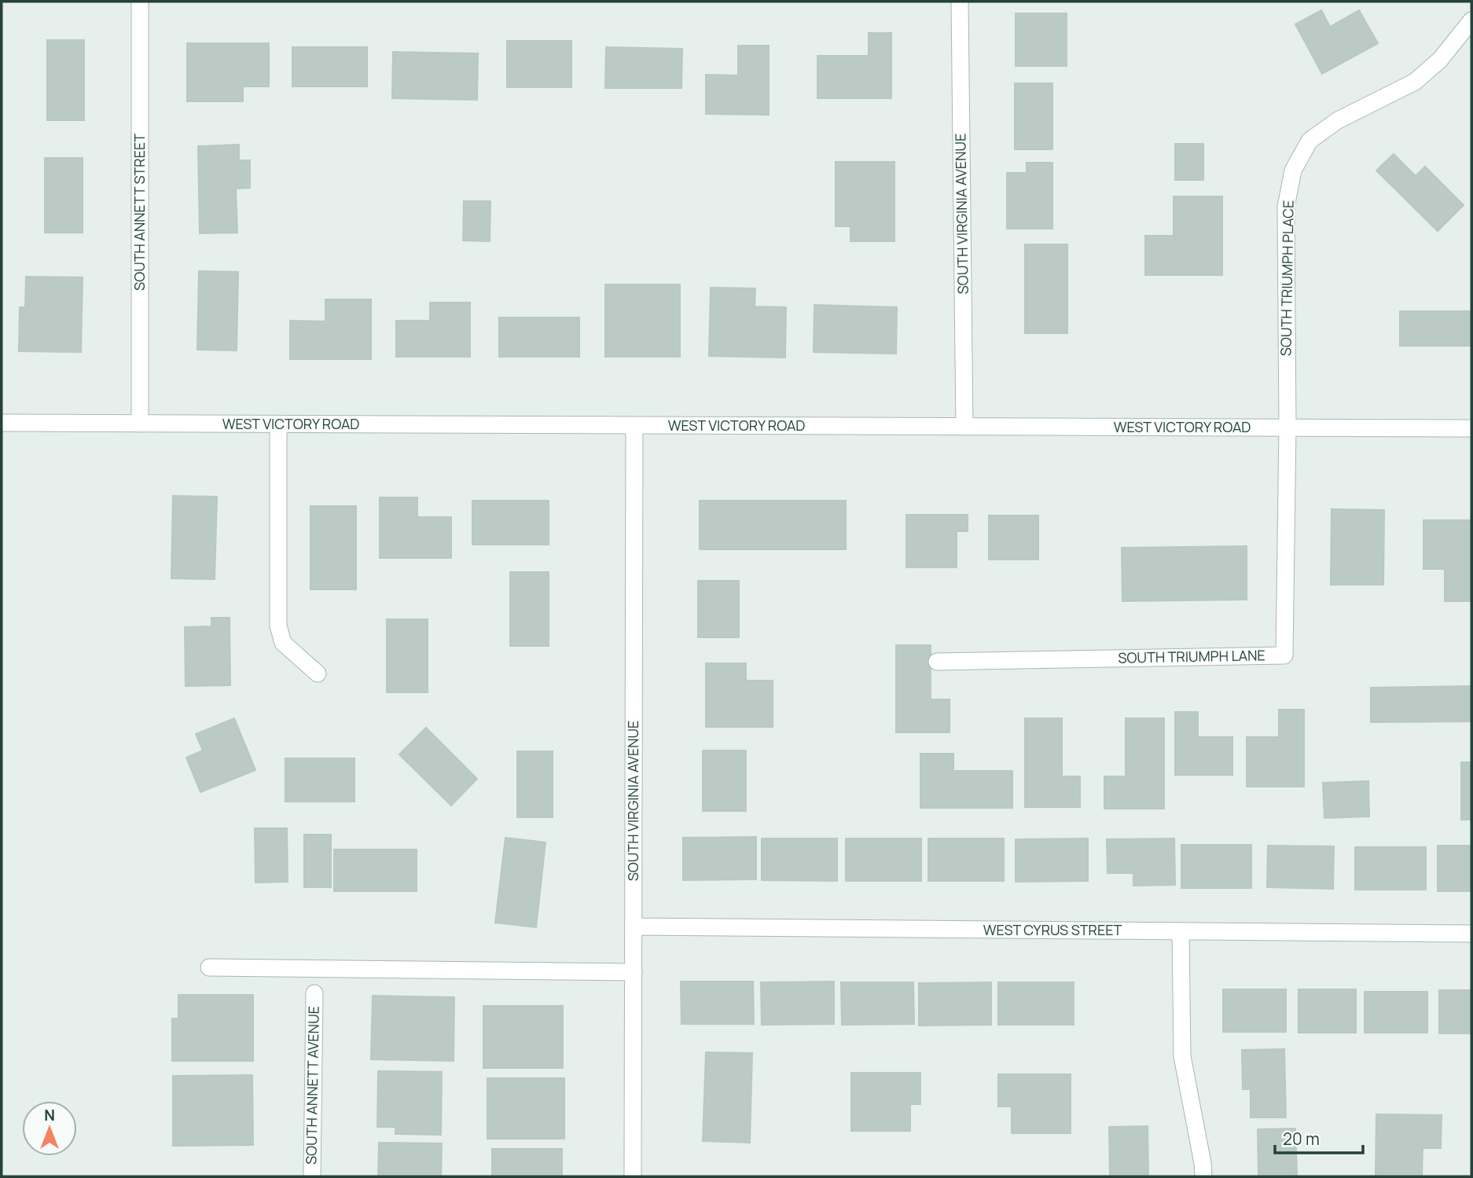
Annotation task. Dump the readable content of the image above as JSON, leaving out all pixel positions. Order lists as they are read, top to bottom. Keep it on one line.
{"streets":{"street":["SOUTH ANNETT STREET","SOUTH VIRGINIA AVENUE","SOUTH TRIUMPH PLACE","WEST VICTORY ROAD","SOUTH TRIUMPH LANE","WEST CYRUS STREET","SOUTH ANNETT AVENUE"]},"crossings":[["SOUTH ANNETT STREET","WEST VICTORY ROAD"],["SOUTH VIRGINIA AVENUE","WEST VICTORY ROAD"],["SOUTH VIRGINIA AVENUE","WEST CYRUS STREET"],["SOUTH TRIUMPH PLACE","WEST VICTORY ROAD"],["SOUTH TRIUMPH PLACE","SOUTH TRIUMPH LANE"],["WEST VICTORY ROAD","SOUTH TRIUMPH LANE"]],"scale_bar":"20 m","north":"top"}
